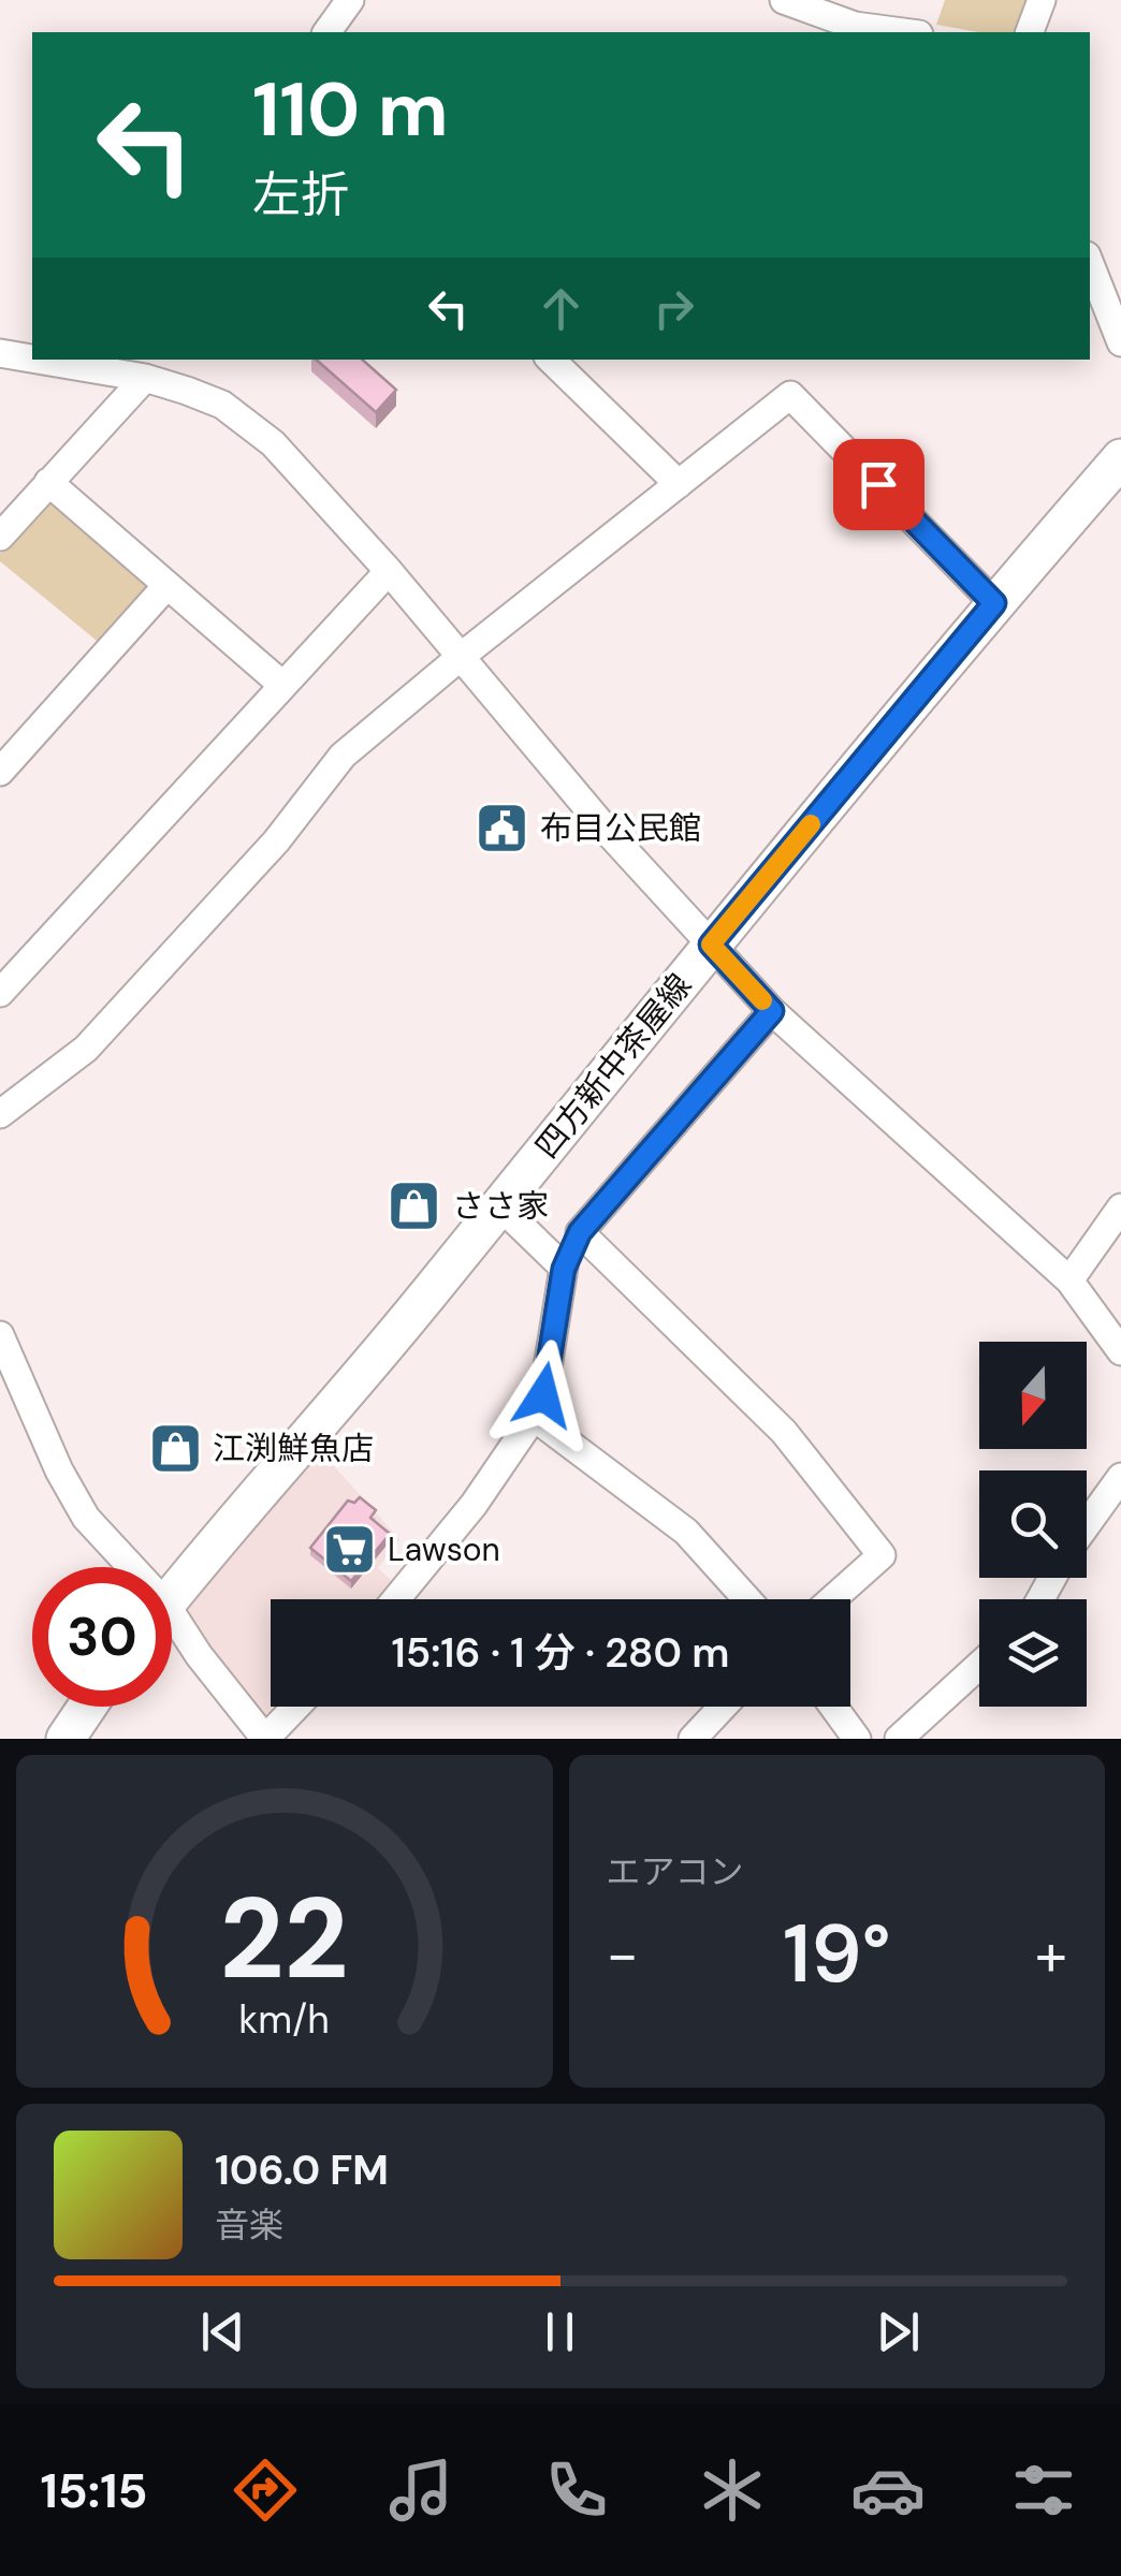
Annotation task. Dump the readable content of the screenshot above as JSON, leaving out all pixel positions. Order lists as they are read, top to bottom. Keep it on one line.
{"streets":{"main road":["四方新中茶屋線"]},"places":{"public building":["布目公民館"],"shop":["ささ家","江渕鮮魚店"],"supermarket":["Lawson"]},"north":"bottom","page":{"turn":["110 m","左折"],"limit":"30","trip":"15:16 · 1 分 · 280 m","tile":"エアコン","heat":["−","19°","+"],"song":["106.0 FM","音楽"],"tabs":"15:15","gauge":["22","km/h"]}}
